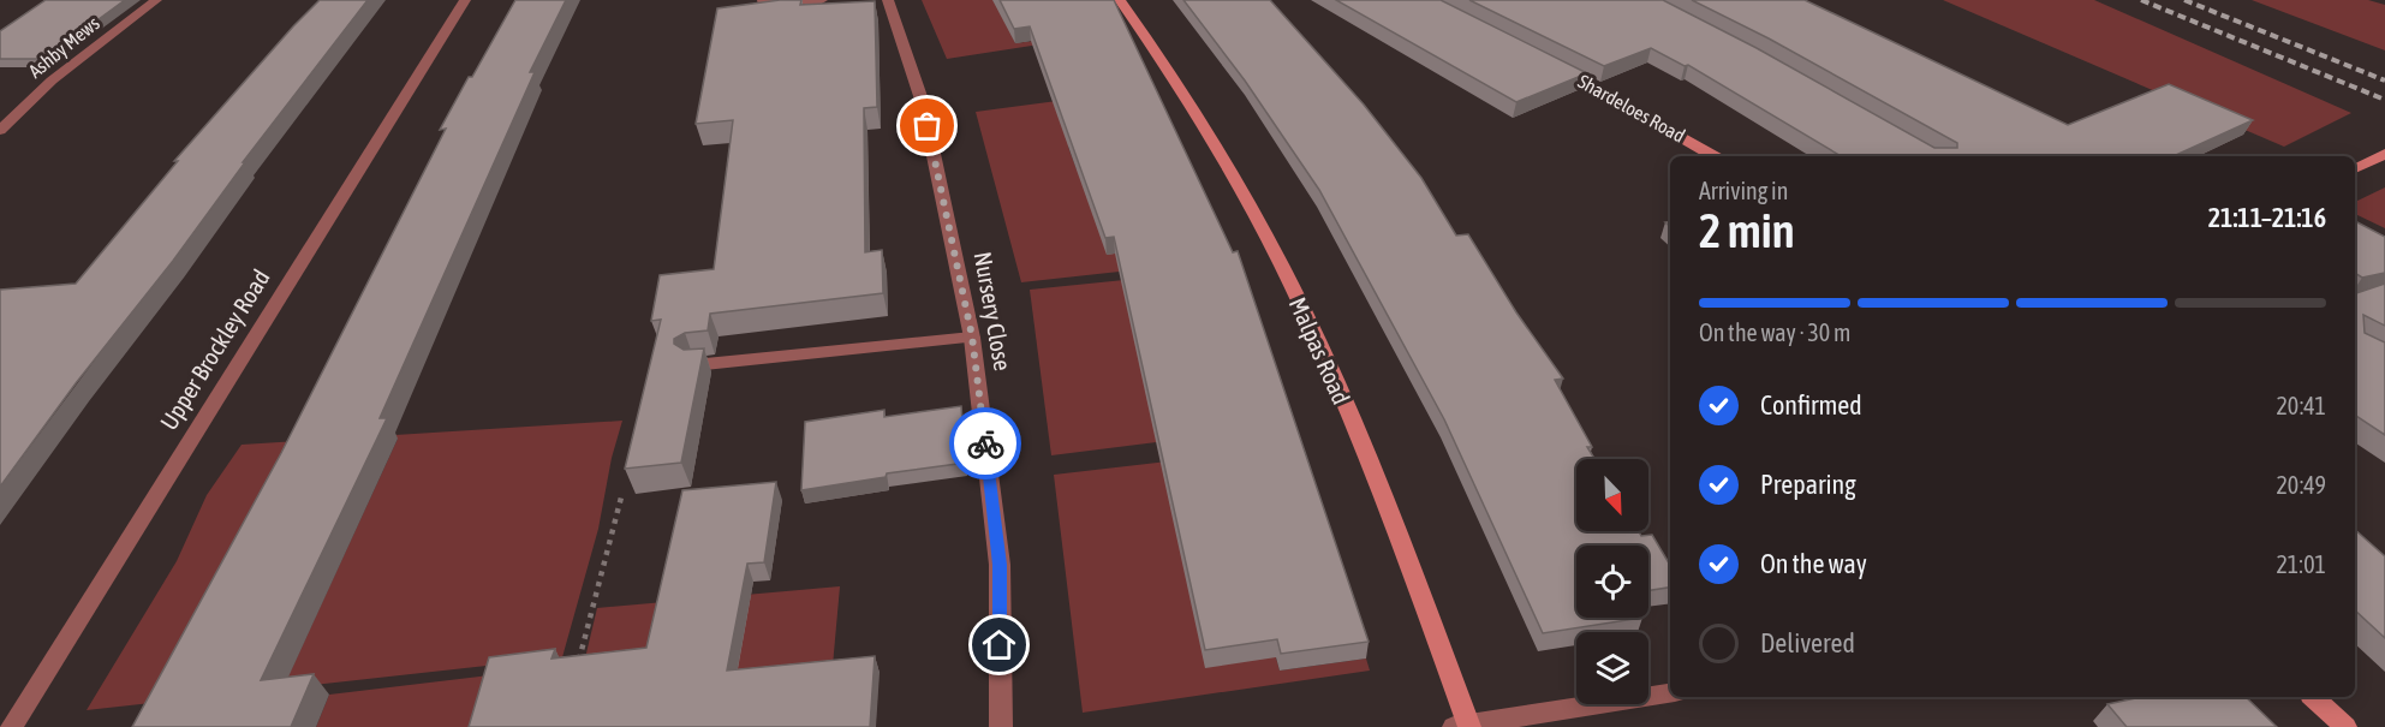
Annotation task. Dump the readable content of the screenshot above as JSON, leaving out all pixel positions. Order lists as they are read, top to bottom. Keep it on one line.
{"streets":{"main road":["Shardeloes Road","Malpas Road"],"street":["Ashby Mews","Nursery Close","Upper Brockley Road"]},"north":"bottom right","page":{"heading":["2 min","Arriving in","21:11–21:16"],"bar":"On the way · 30 m","list":[["Confirmed","20:41"],["Preparing","20:49"],["On the way","21:01"],"Delivered"]}}
